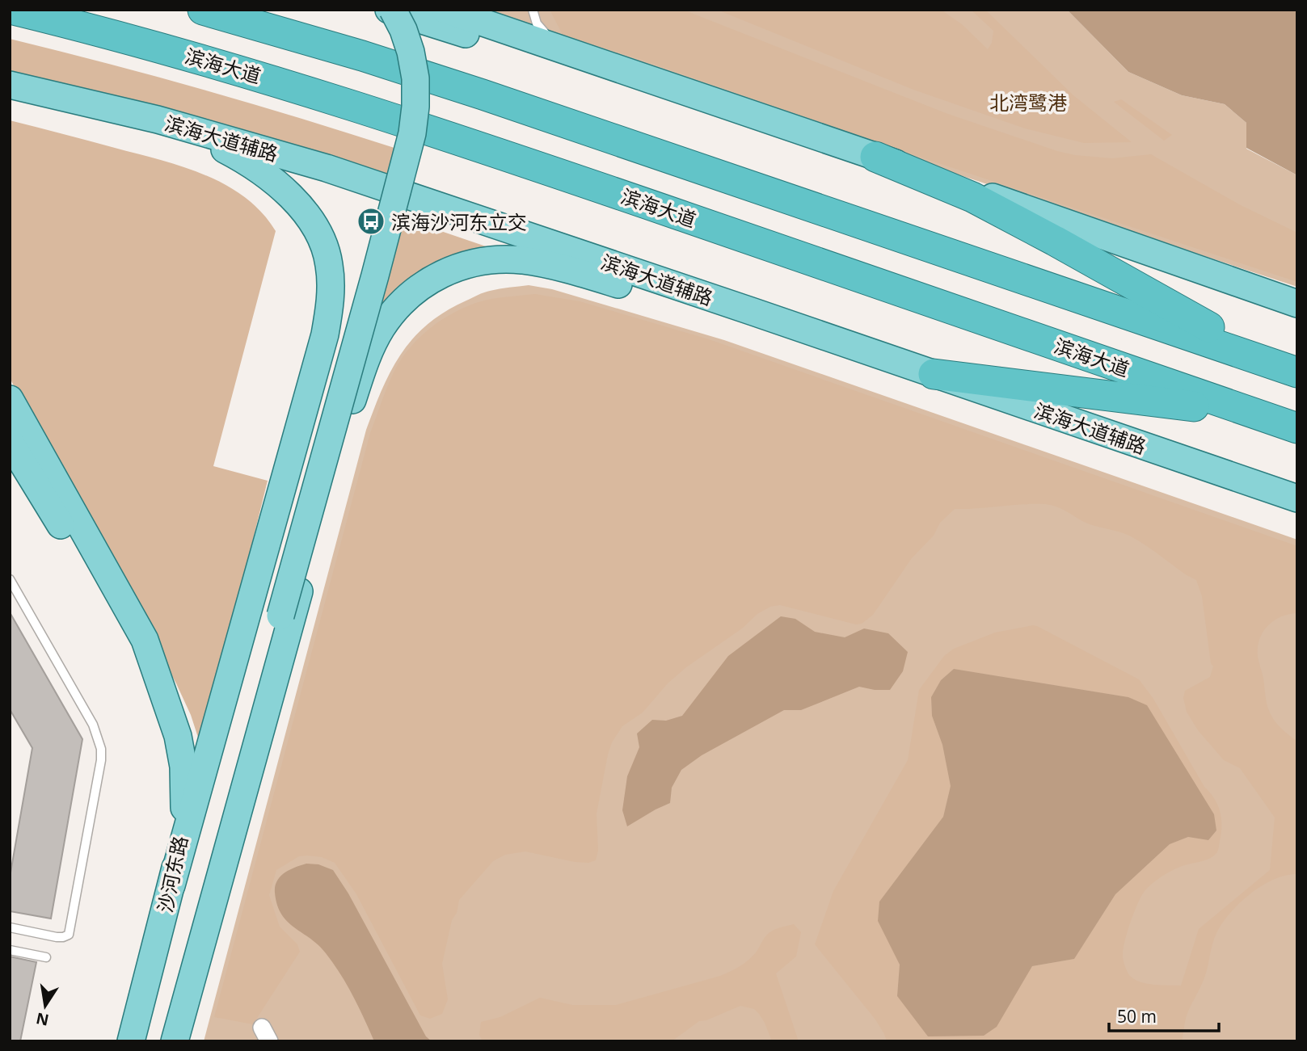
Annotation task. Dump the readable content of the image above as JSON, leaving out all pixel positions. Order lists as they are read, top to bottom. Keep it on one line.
{"streets":{"highway":["滨海大道"],"main road":["滨海大道辅路","沙河东路"]},"parks":["北湾鹭港"],"places":{"bus stop":["滨海沙河东立交"]},"scale_bar":"50 m","north":"bottom"}
